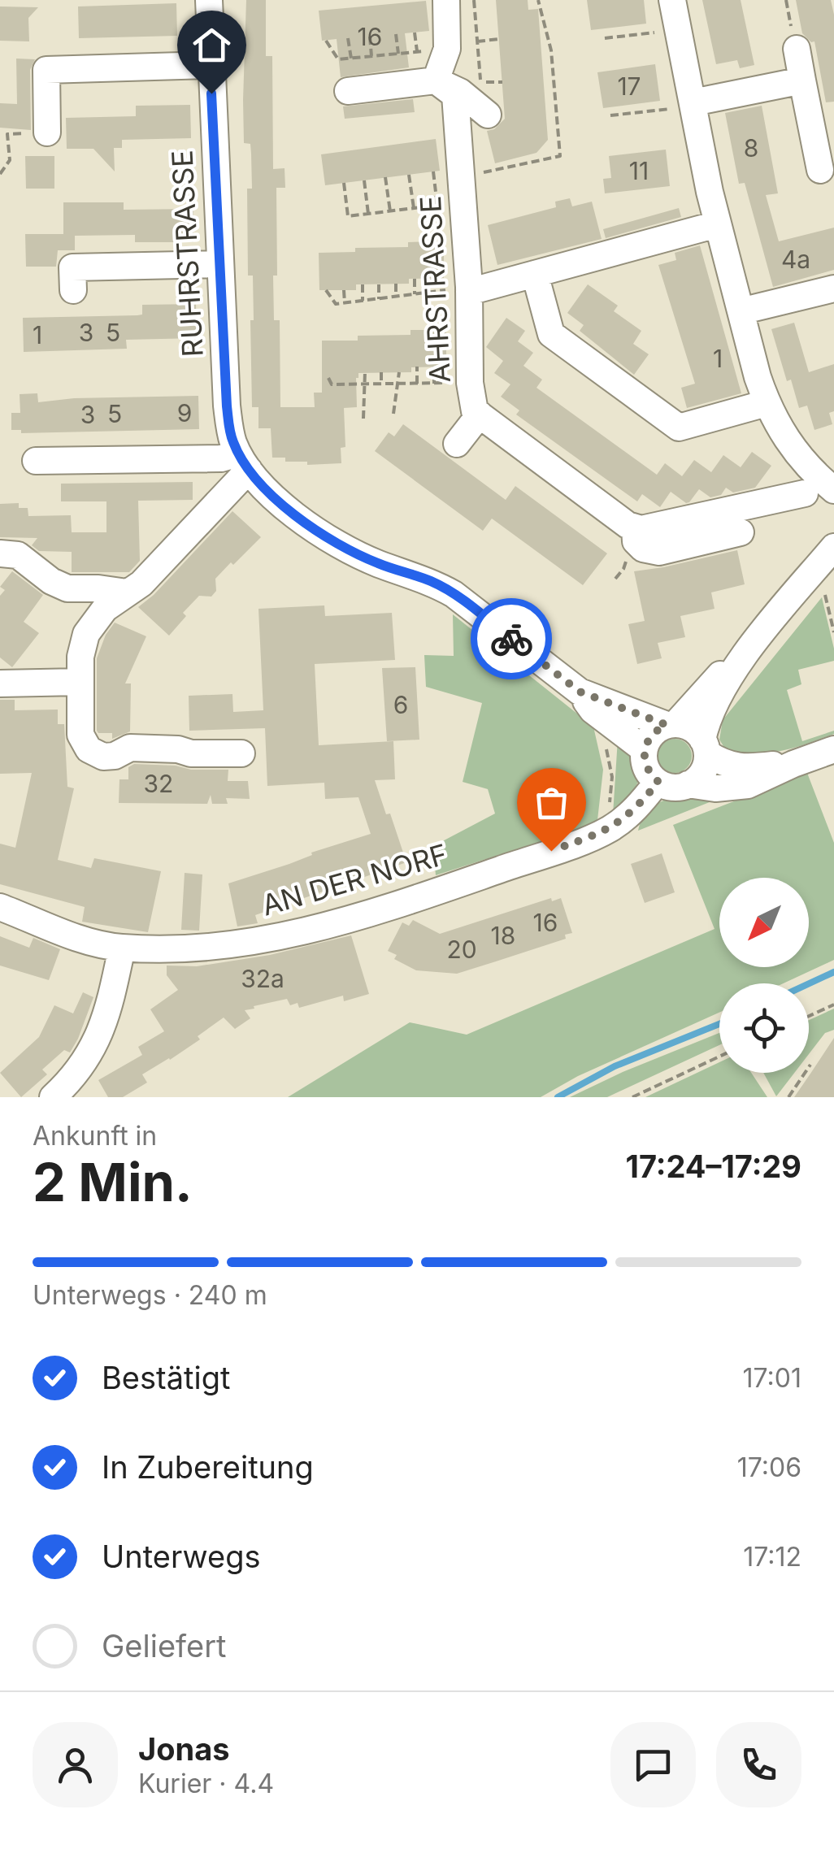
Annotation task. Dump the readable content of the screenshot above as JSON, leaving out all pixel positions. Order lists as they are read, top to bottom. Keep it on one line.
{"streets":{"street":["RUHRSTRASSE","AHRSTRASSE","AN DER NORF"]},"house_numbers":["16","17","8","11","4a","3","5","1","1","9","5","3","6","32","16","18","20","32a"],"north":"bottom left","page":{"heading":["2 Min.","Ankunft in","17:24–17:29"],"panel":["Jonas","Kurier · 4.4"],"bar":"Unterwegs · 240 m","list":[["Bestätigt","17:01"],["In Zubereitung","17:06"],["Unterwegs","17:12"],"Geliefert"]}}
